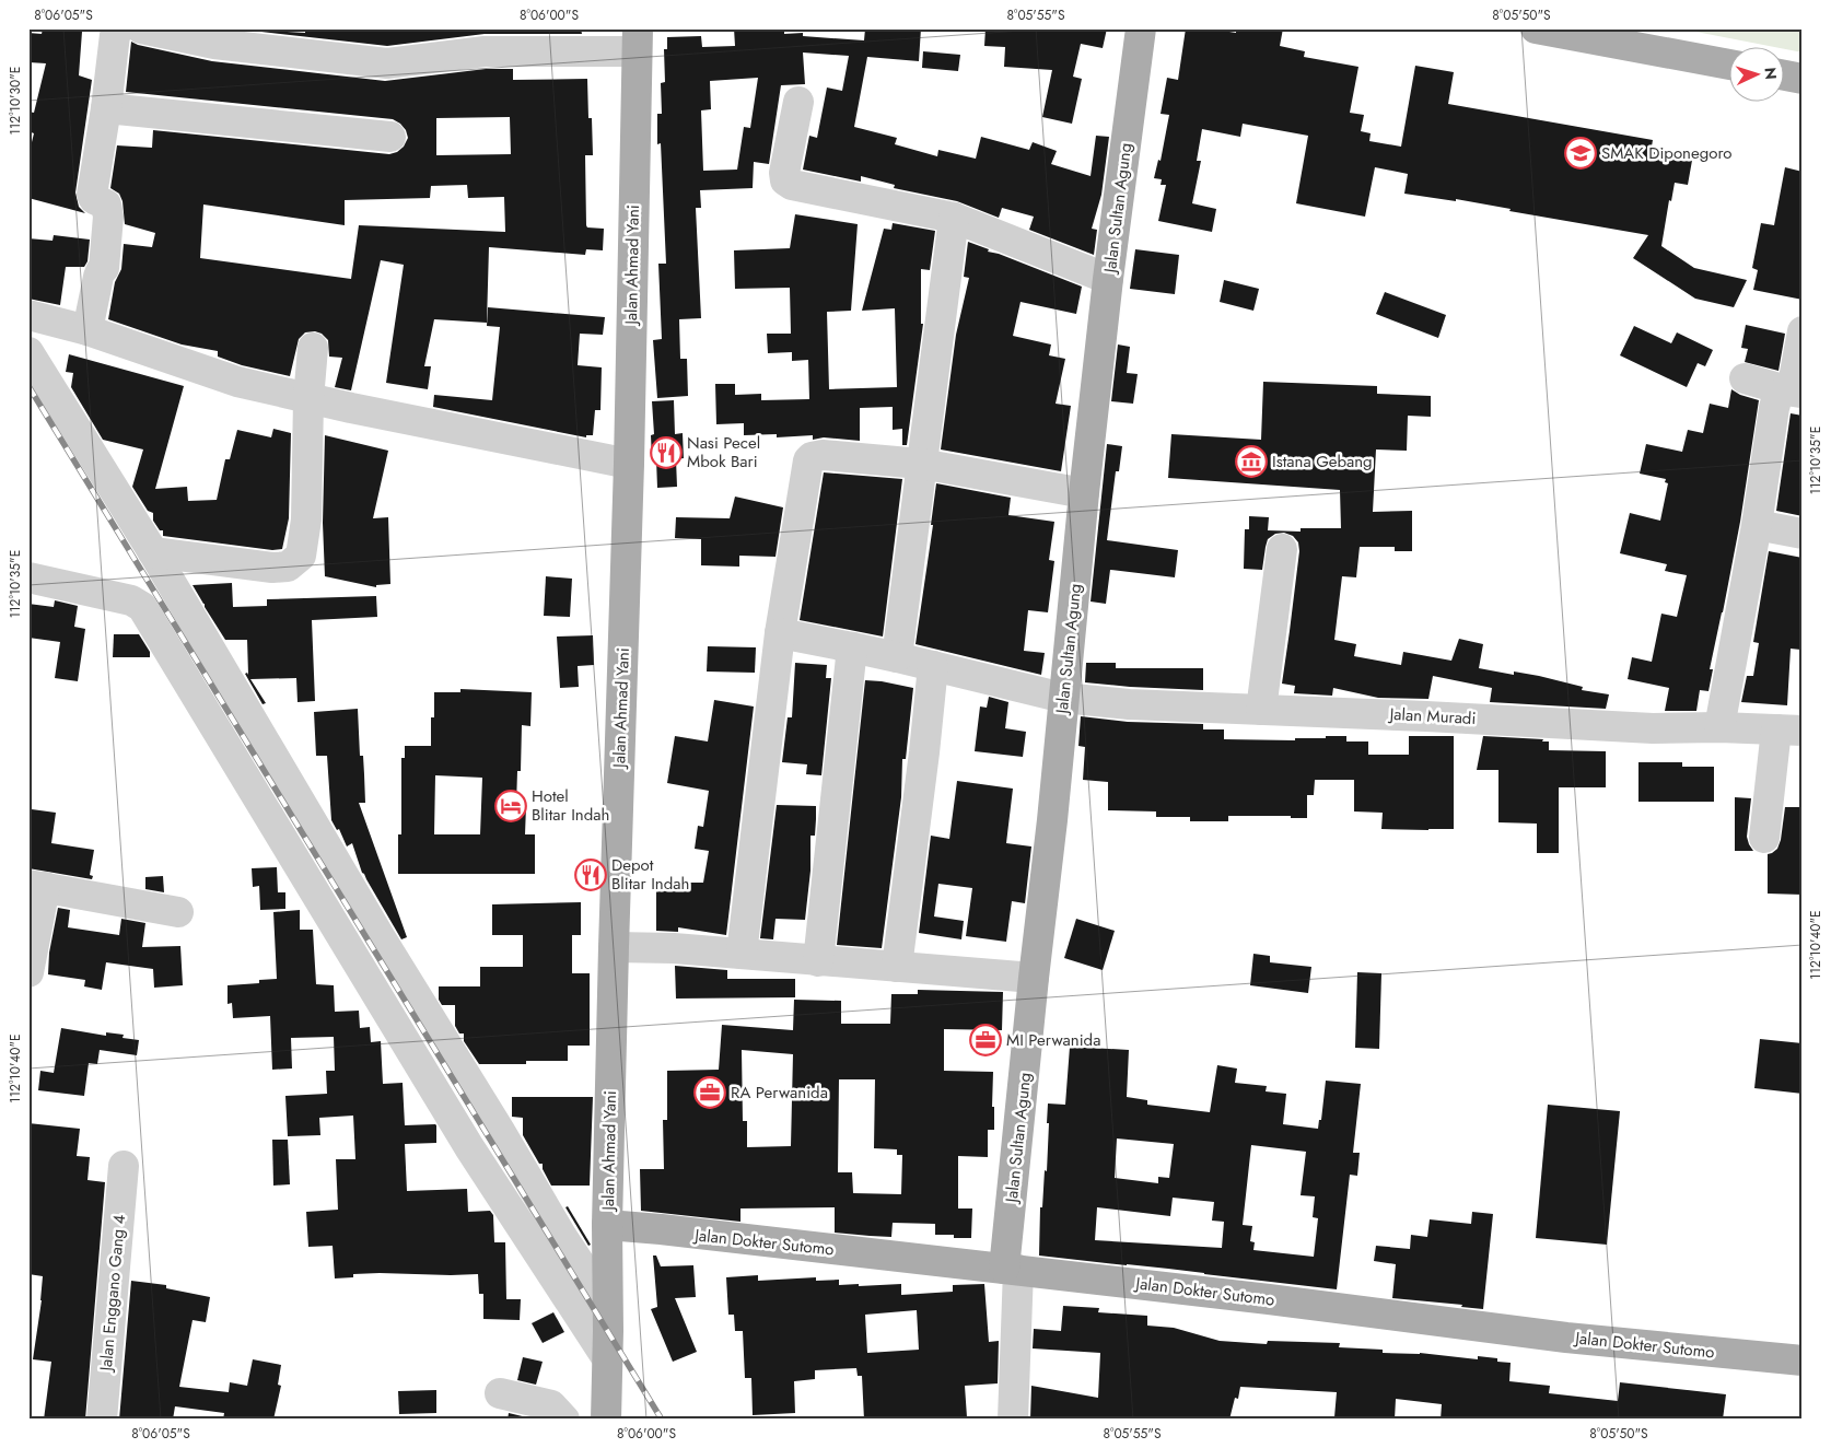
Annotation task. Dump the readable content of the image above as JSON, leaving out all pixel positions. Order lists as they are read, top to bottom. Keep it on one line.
{"streets":{"main road":["Jalan Sultan Agung","Jalan Ahmad Yani","Jalan Dokter Sutomo"],"street":["Jalan Muradi","Jalan Enggano Gang 4"]},"crossings":[["Jalan Sultan Agung","Jalan Muradi"],["Jalan Sultan Agung","Jalan Dokter Sutomo"],["Jalan Ahmad Yani","Jalan Dokter Sutomo"]],"places":{"school or university":["SMAK Diponegoro"],"restaurant":["Nasi Pecel Mbok Bari","Depot Blitar Indah"],"museum":["Istana Gebang"],"hotel":["Hotel Blitar Indah"],"office":["MI Perwanida","RA Perwanida"]},"north":"right","coordinates":["8°06'05\"S","8°06'00\"S","8°05'55\"S","8°05'50\"S","112°10'30\"E","112°10'35\"E","112°10'40\"E"]}
